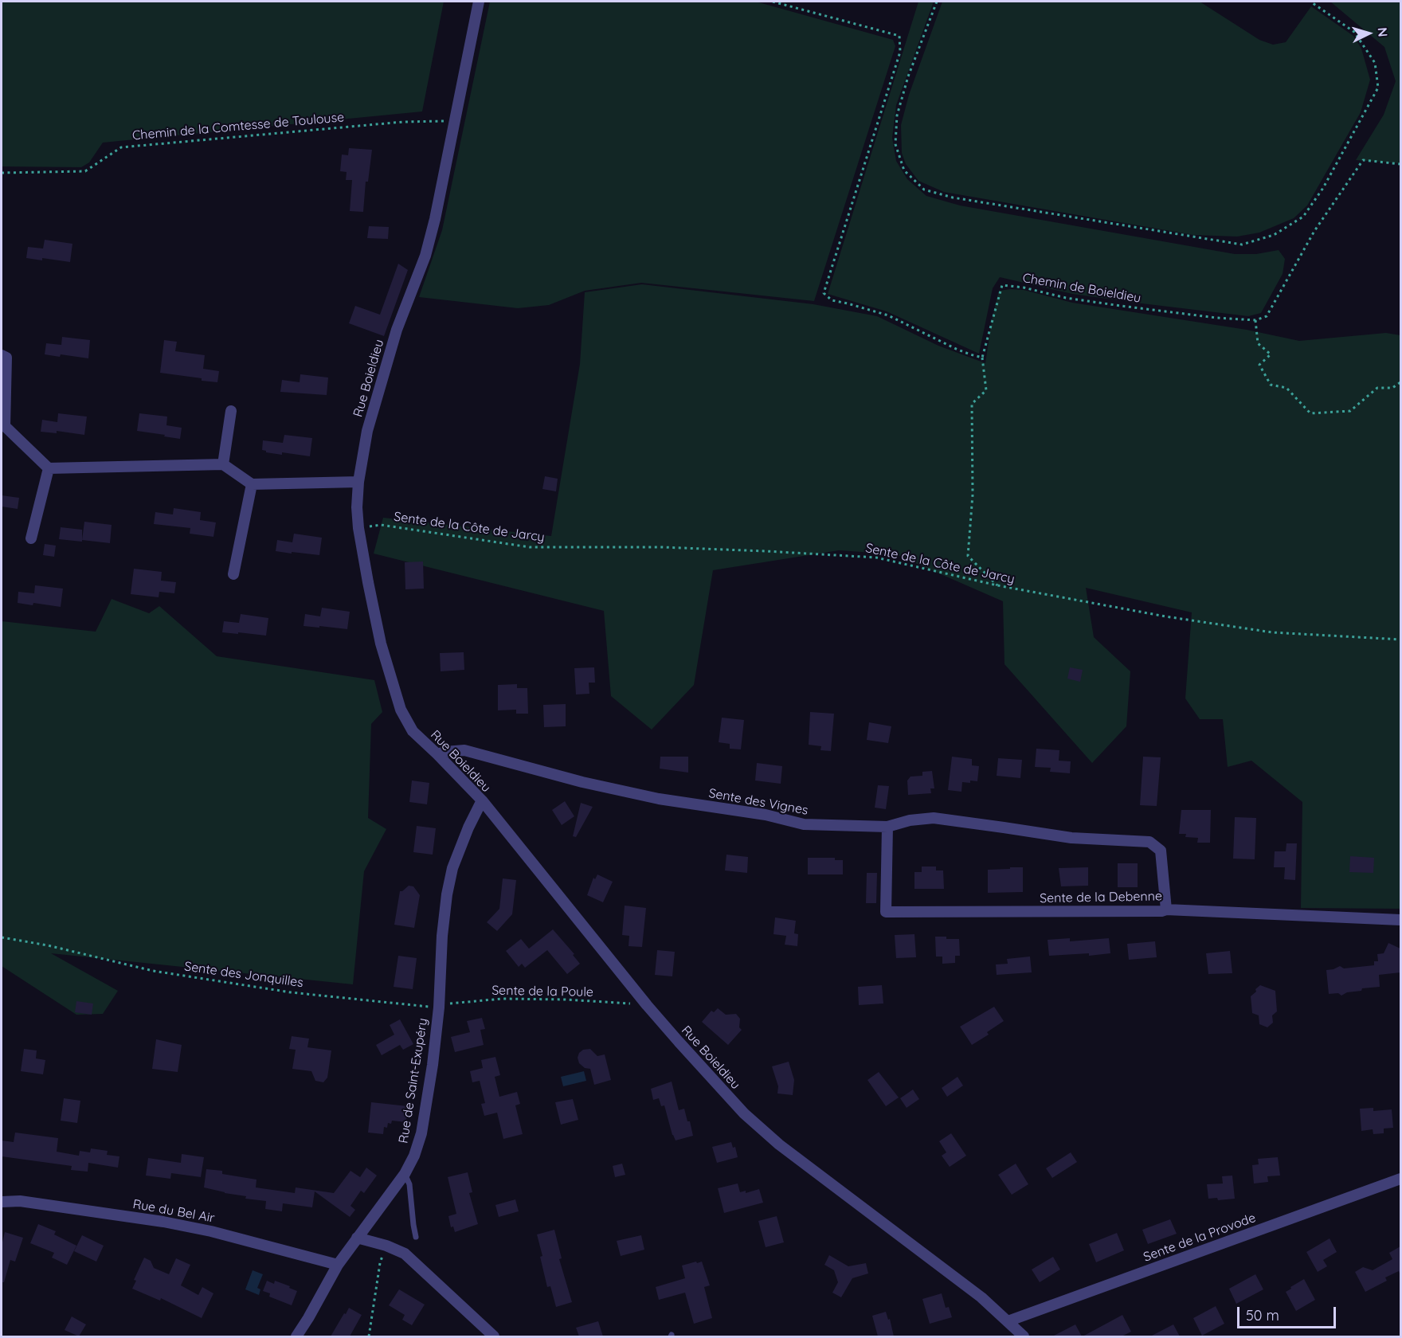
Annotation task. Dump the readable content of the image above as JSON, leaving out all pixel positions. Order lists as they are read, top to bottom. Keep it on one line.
{"streets":{"street":["Rue Boieldieu","Sente des Vignes","Sente de la Debenne","Rue de Saint-Exupéry","Rue du Bel Air","Sente de la Provode"],"path":["Chemin de la Comtesse de Toulouse","Chemin de Boieldieu","Sente de la Côte de Jarcy","Sente des Jonquilles","Sente de la Poule"]},"crossings":[["Chemin de la Comtesse de Toulouse","Rue Boieldieu"],["Rue Boieldieu","Sente de la Côte de Jarcy"],["Rue Boieldieu","Sente des Vignes"],["Rue Boieldieu","Sente de la Poule"],["Rue Boieldieu","Rue de Saint-Exupéry"],["Rue Boieldieu","Sente de la Provode"],["Sente des Vignes","Sente de la Debenne"],["Sente des Jonquilles","Sente de la Poule"],["Sente des Jonquilles","Rue de Saint-Exupéry"],["Sente de la Poule","Rue de Saint-Exupéry"],["Rue de Saint-Exupéry","Rue du Bel Air"]],"scale_bar":"50 m","north":"right"}
